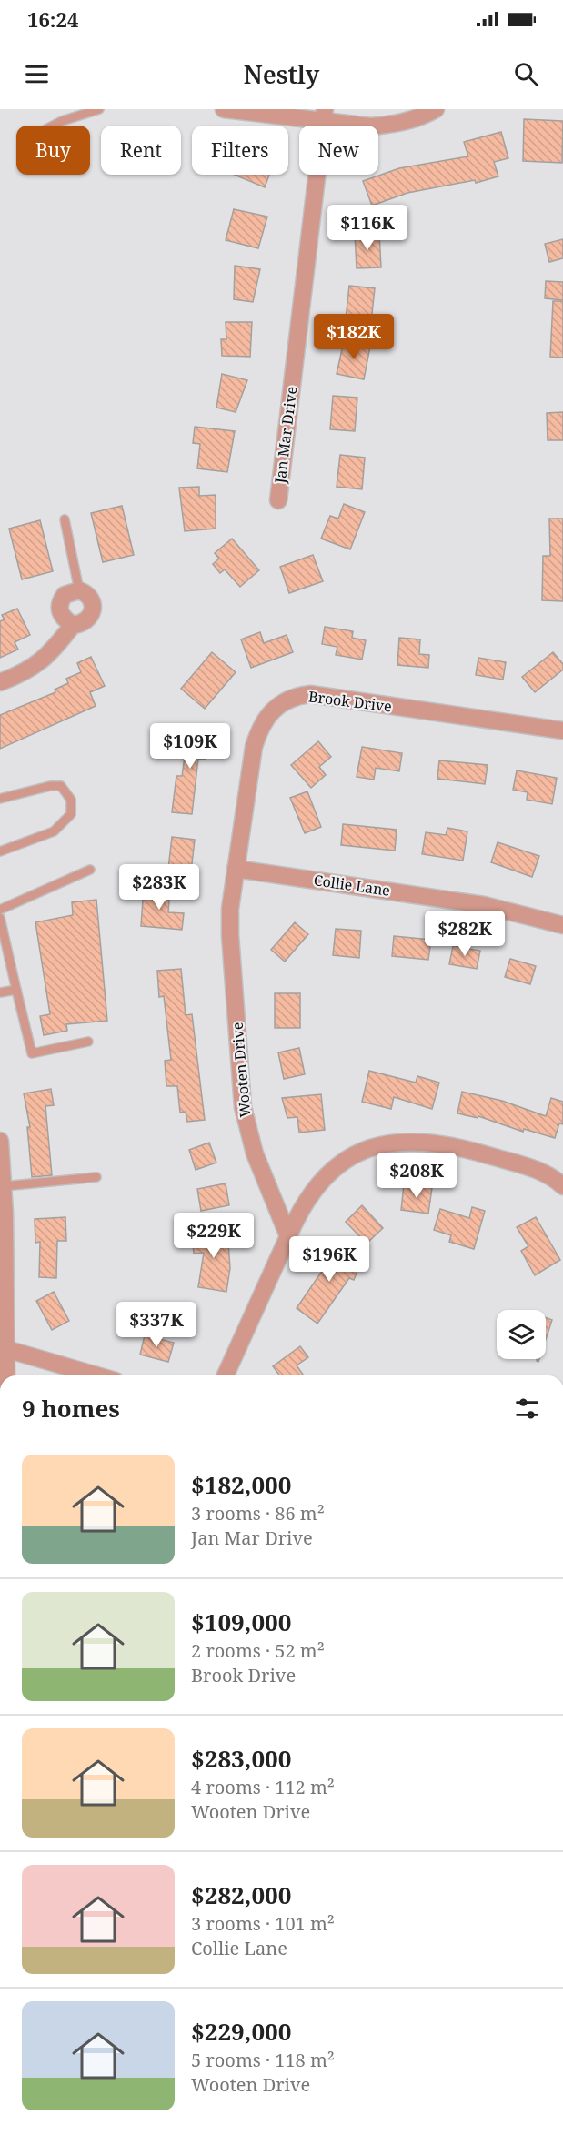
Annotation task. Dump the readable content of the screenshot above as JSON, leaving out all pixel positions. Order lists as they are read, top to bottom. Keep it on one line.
{"streets":{"street":["Jan Mar Drive","Brook Drive","Collie Lane","Wooten Drive"]},"crossings":[["Brook Drive","Collie Lane"],["Brook Drive","Wooten Drive"],["Collie Lane","Wooten Drive"]],"page":{"status":"16:24","header":"Nestly","chip":["Buy","Rent","Filters","New"],"price":["$116K","$182K","$109K","$283K","$282K","$208K","$229K","$196K","$337K"],"heading":"9 homes","list":[{"name":"$182,000","note":"3 rooms · 86 m² · Jan Mar Drive"},{"name":"$109,000","note":"2 rooms · 52 m² · Brook Drive"},{"name":"$283,000","note":"4 rooms · 112 m² · Wooten Drive"},{"name":"$282,000","note":"3 rooms · 101 m² · Collie Lane"},{"name":"$229,000","note":"5 rooms · 118 m² · Wooten Drive"}]}}
